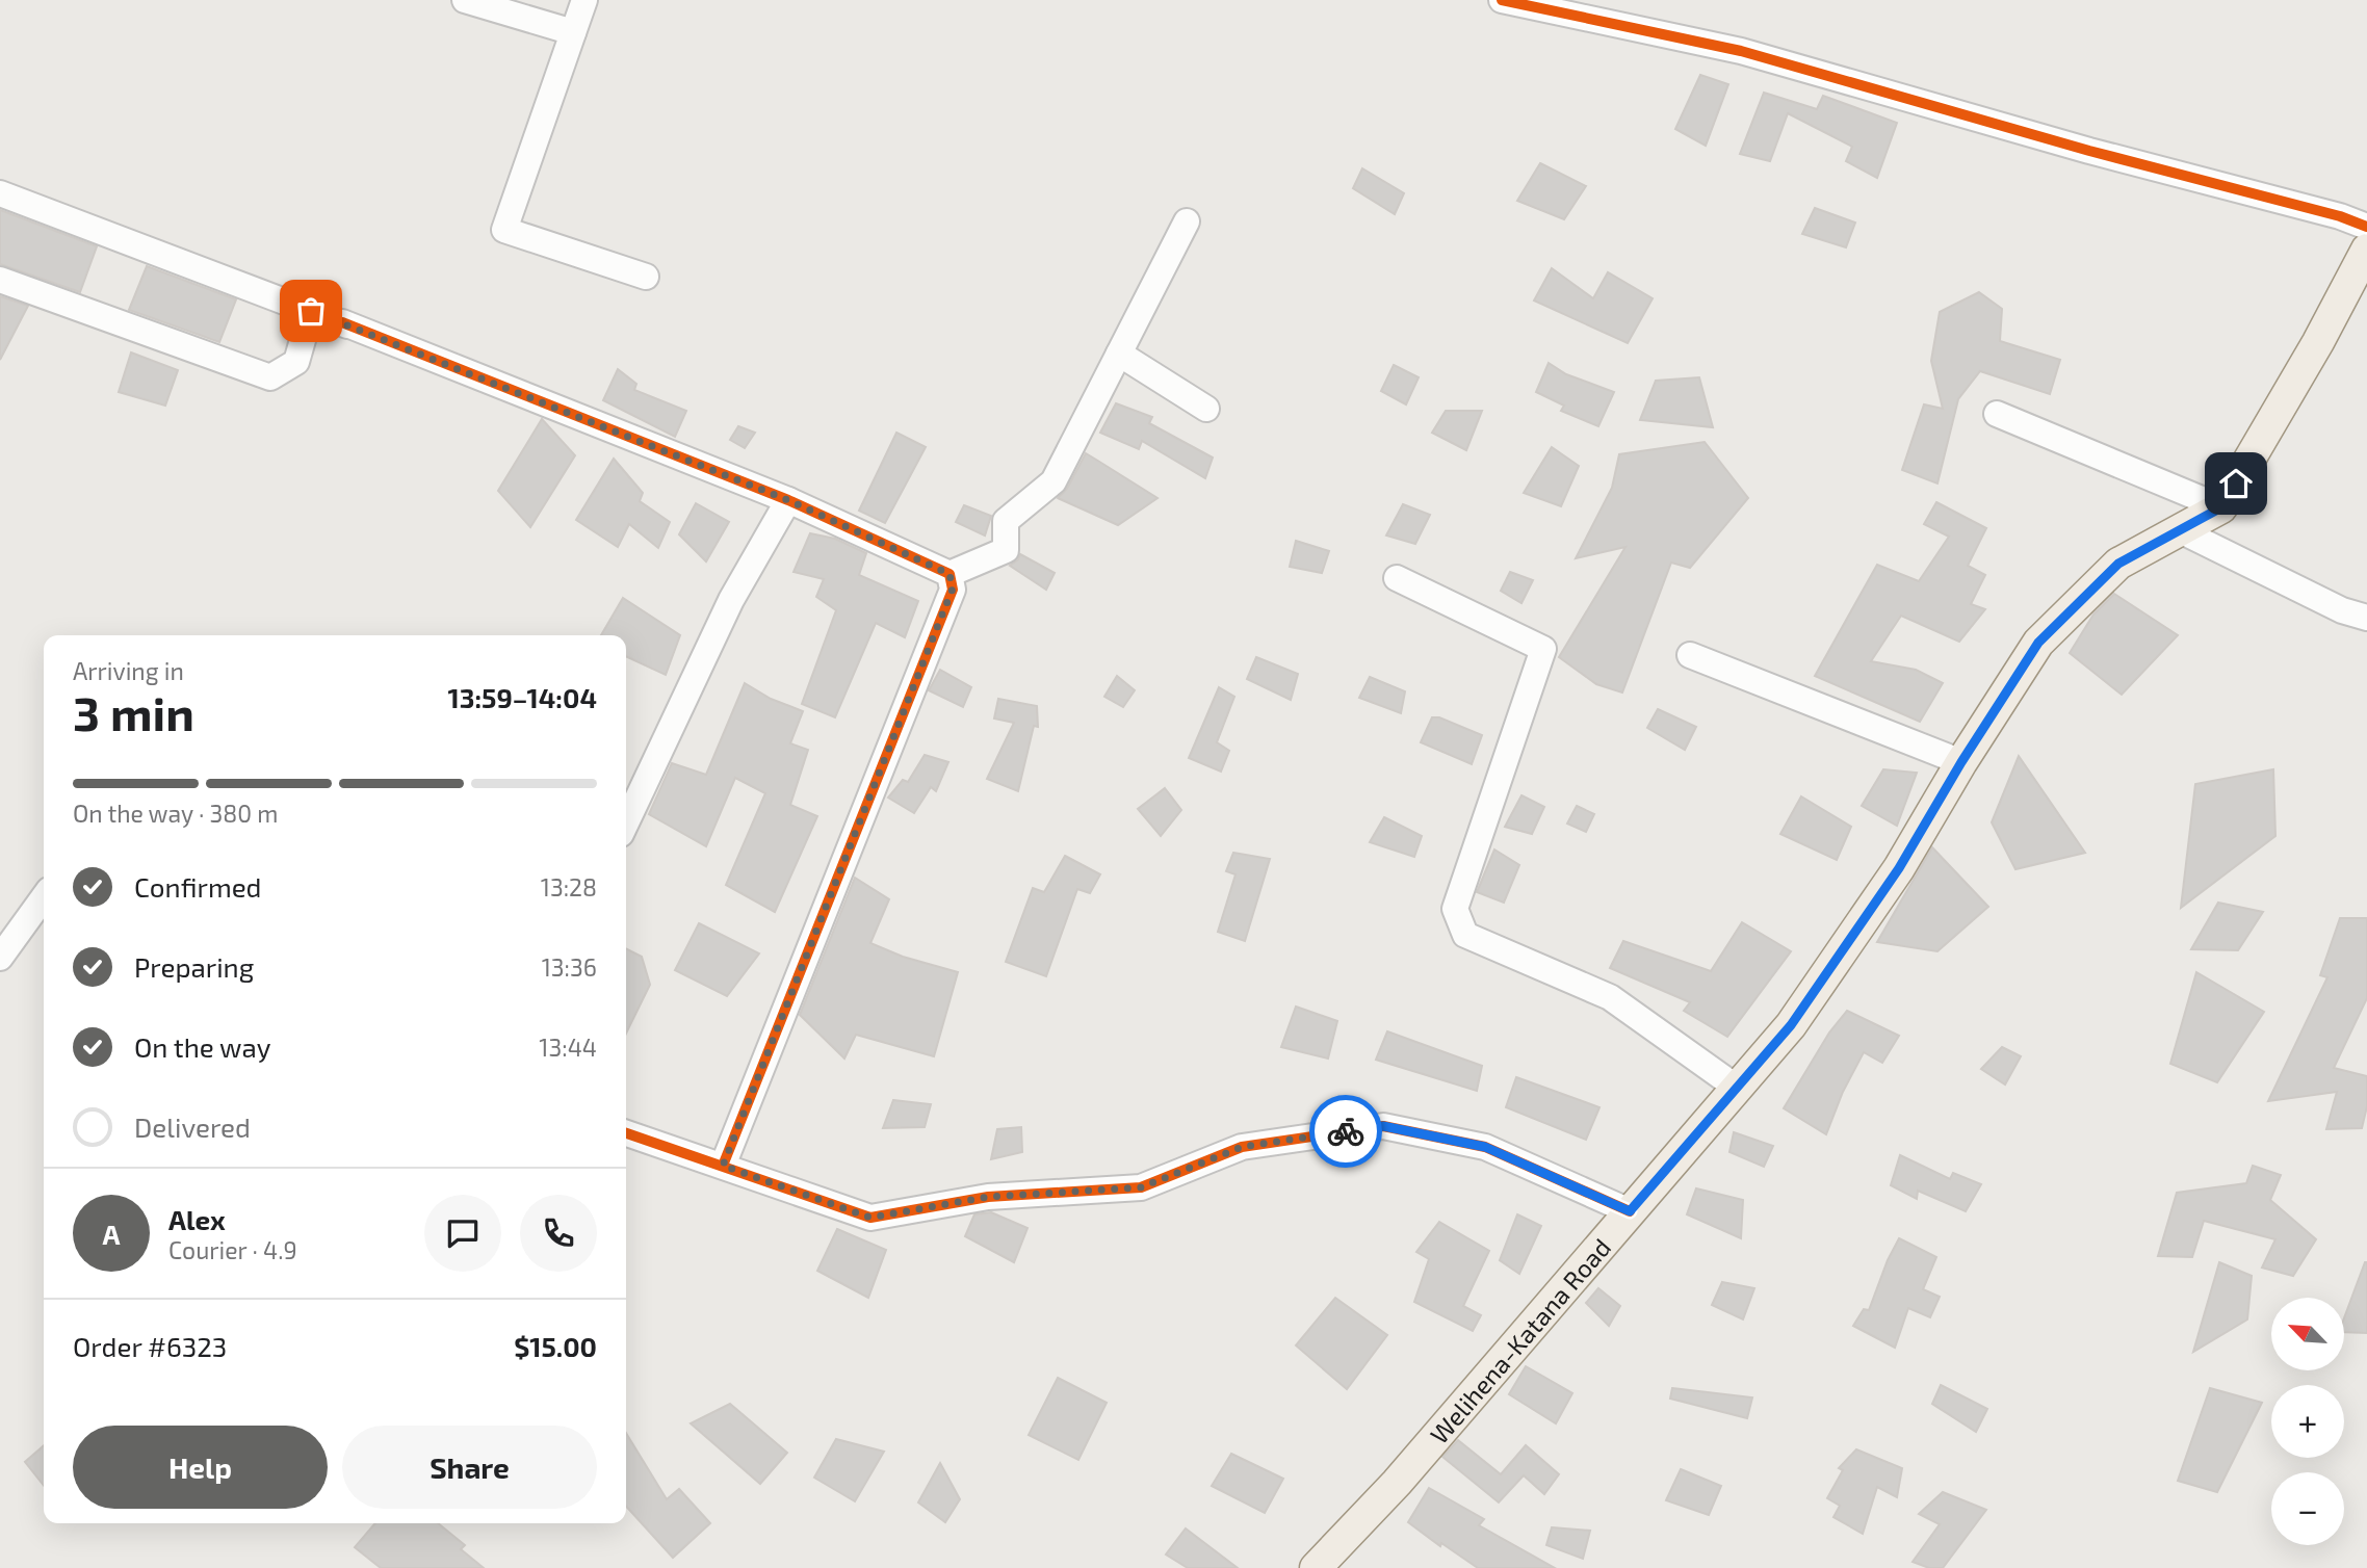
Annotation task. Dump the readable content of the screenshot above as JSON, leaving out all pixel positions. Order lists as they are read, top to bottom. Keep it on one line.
{"streets":{"main road":["Welihena-Katana Road"]},"north":"top left","page":{"heading":["3 min","Arriving in","13:59–14:04"],"panel":["Alex","Courier · 4.9","Order #6323","$15.00"],"bar":"On the way · 380 m","list":[["Confirmed","13:28"],["Preparing","13:36"],["On the way","13:44"],"Delivered"],"round":"A","map_buttons":["+","−"],"buttons":["Help","Share"]}}
